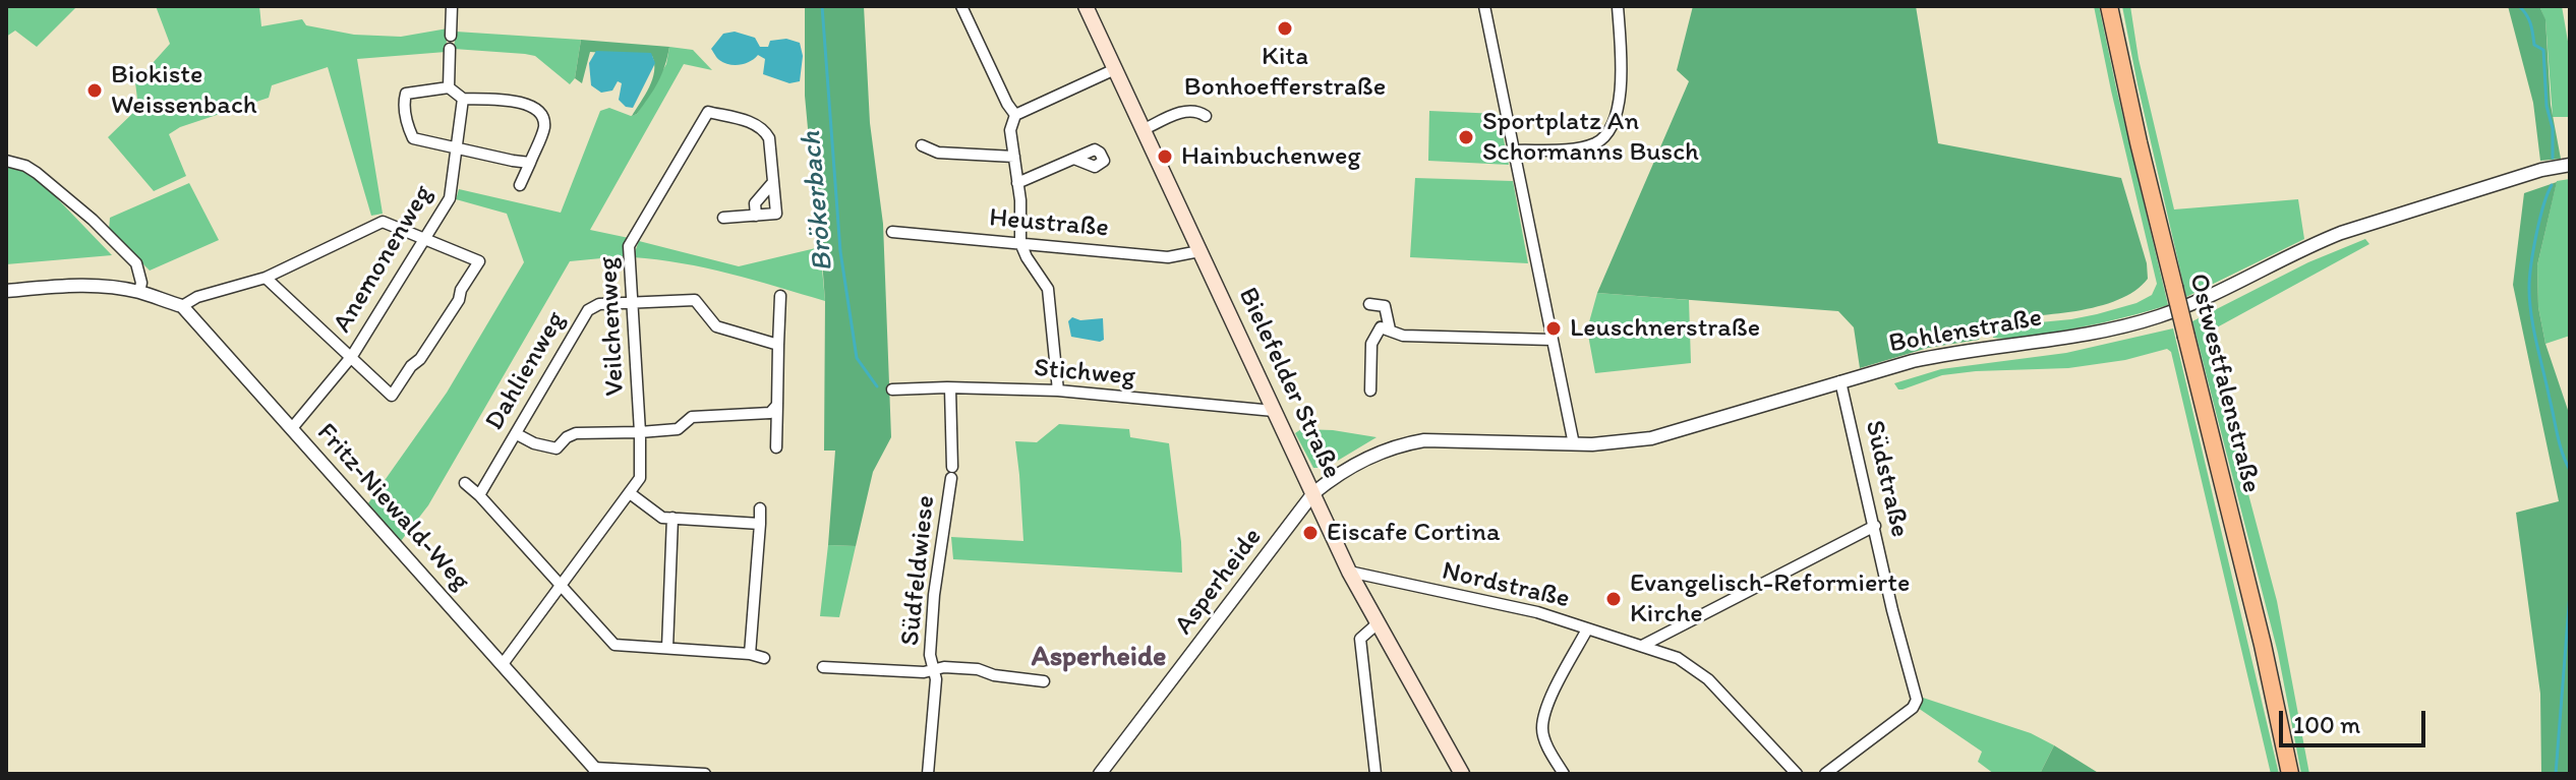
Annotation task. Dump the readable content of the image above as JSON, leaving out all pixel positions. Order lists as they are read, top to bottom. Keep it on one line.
{"streets":{"main road":["Bielefelder Straße","Ostwestfalenstraße"],"street":["Heustraße","Anemonenweg","Veilchenweg","Bohlenstraße","Dahlienweg","Stichweg","Südstraße","Fritz-Niewald-Weg","Südfeldwiese","Asperheide","Nordstraße"]},"crossings":[["Heustraße","Bielefelder Straße"],["Anemonenweg","Fritz-Niewald-Weg"],["Veilchenweg","Dahlienweg"],["Veilchenweg","Fritz-Niewald-Weg"],["Bohlenstraße","Bielefelder Straße"],["Bohlenstraße","Südstraße"],["Bohlenstraße","Asperheide"],["Stichweg","Bielefelder Straße"],["Stichweg","Südfeldwiese"],["Bielefelder Straße","Asperheide"],["Bielefelder Straße","Nordstraße"]],"districts":["Asperheide"],"water":["Brökerbach"],"places":["Kita Bonhoefferstraße","Biokiste Weissenbach","Sportplatz An Schormanns Busch","Hainbuchenweg","Leuschnerstraße","Eiscafe Cortina","Evangelisch-Reformierte Kirche"],"scale_bar":"100 m"}
